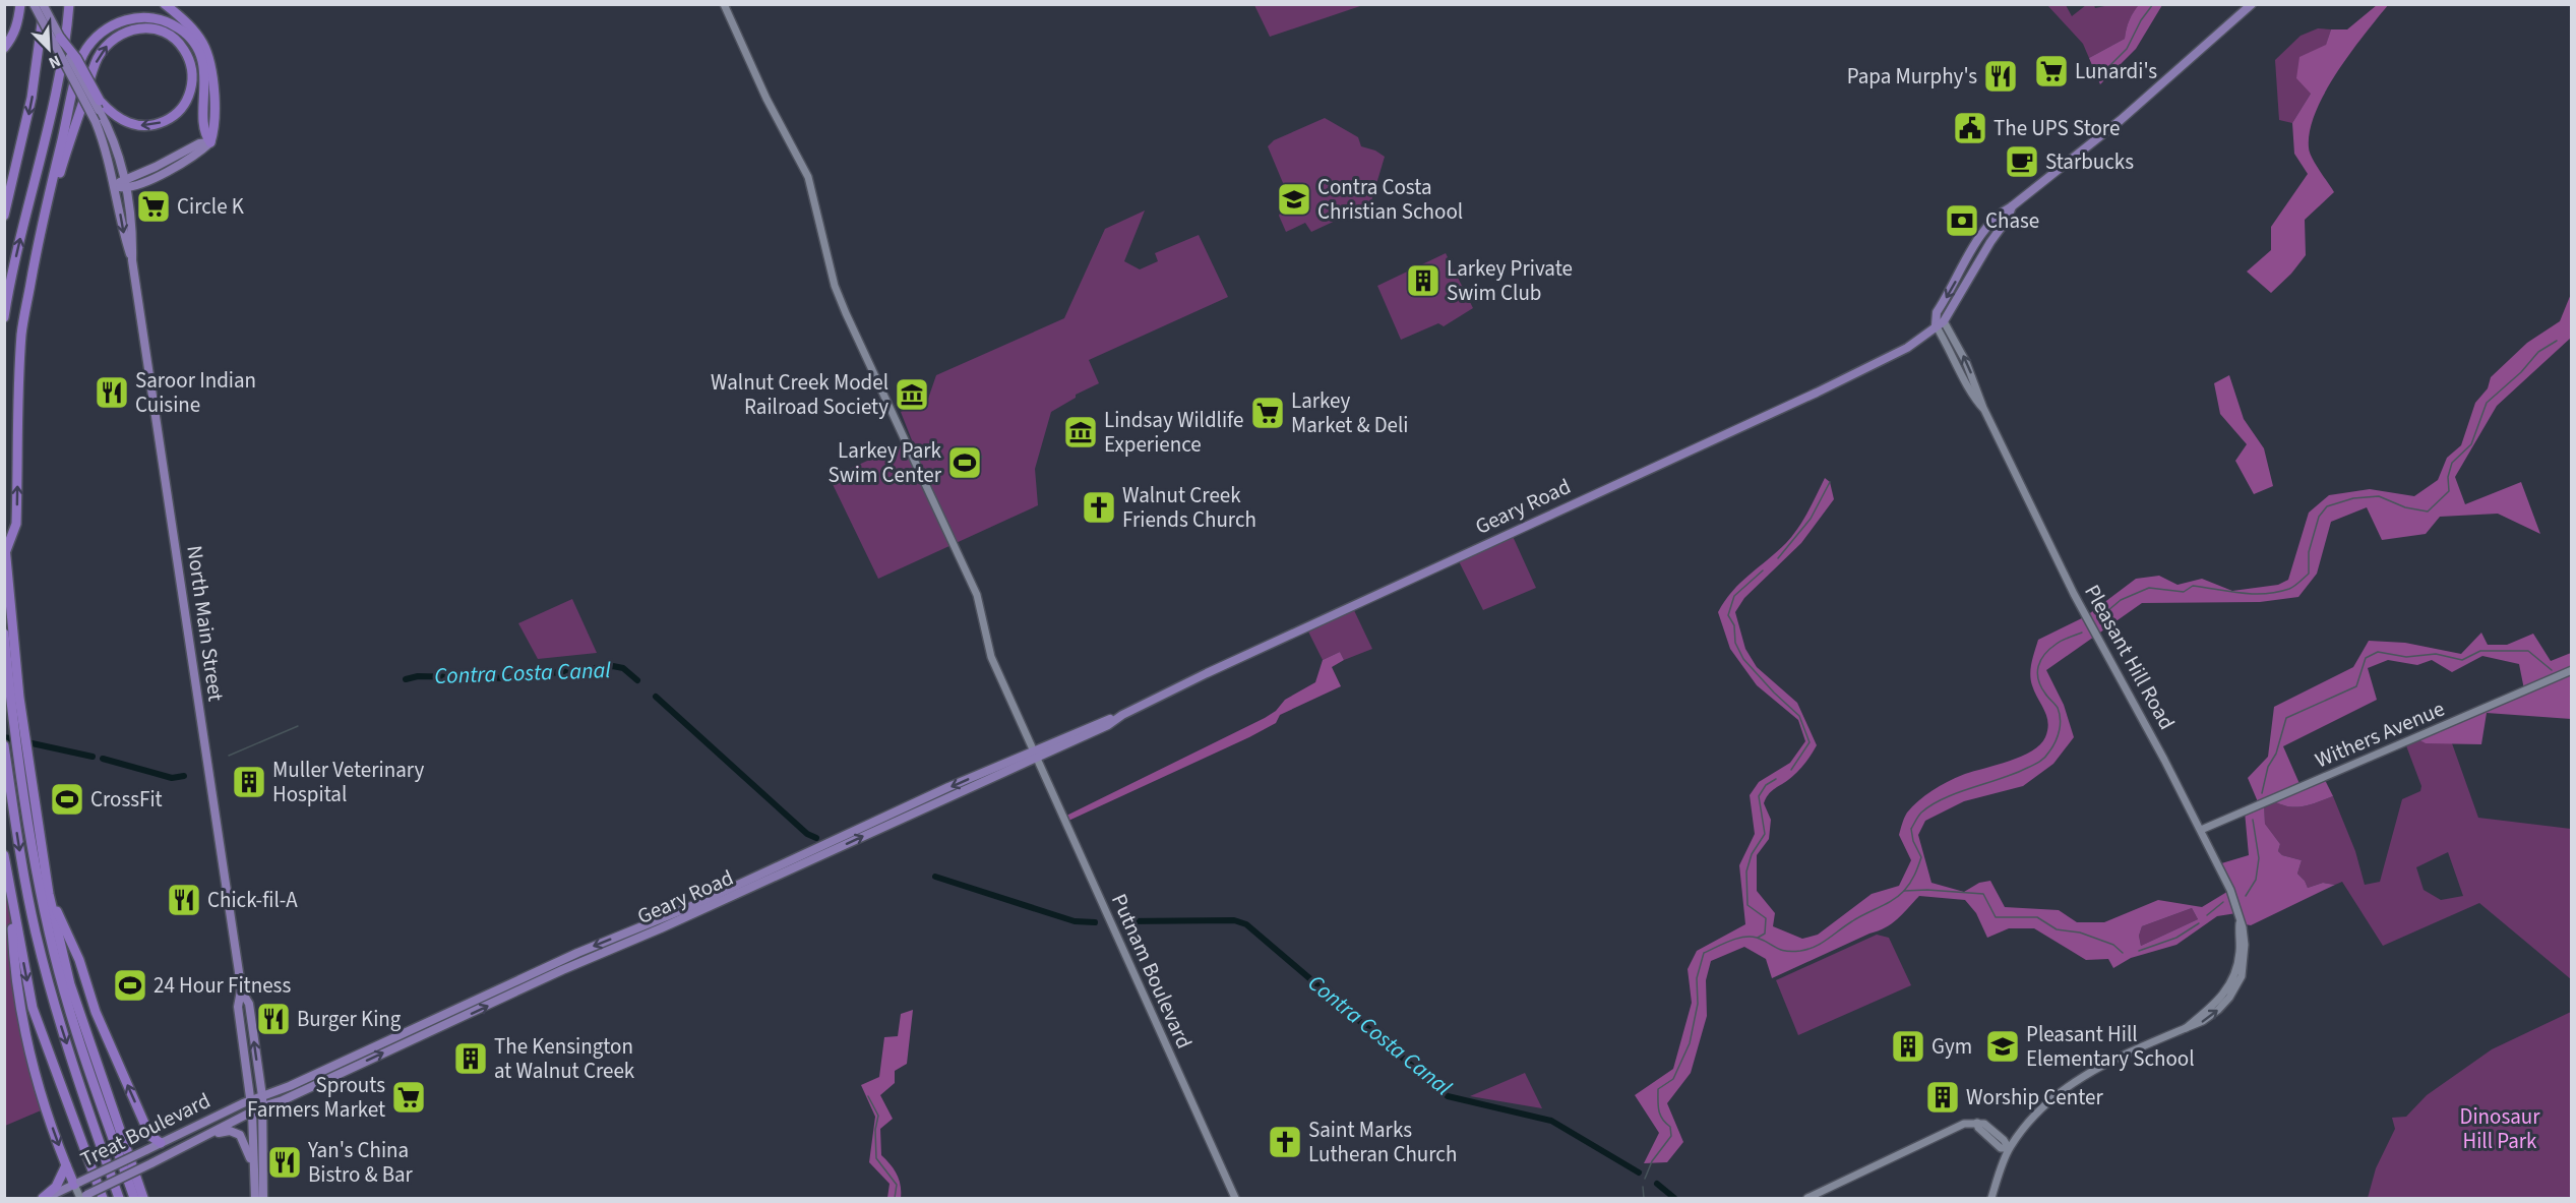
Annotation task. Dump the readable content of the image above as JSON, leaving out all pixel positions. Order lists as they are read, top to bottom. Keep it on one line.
{"streets":{"main road":["Geary Road","North Main Street","Treat Boulevard"],"street":["Pleasant Hill Road","Withers Avenue","Putnam Boulevard"]},"crossings":[["Geary Road","North Main Street"],["Geary Road","Pleasant Hill Road"],["Geary Road","Putnam Boulevard"],["Geary Road","Treat Boulevard"],["North Main Street","Treat Boulevard"],["Pleasant Hill Road","Withers Avenue"]],"water":["Contra Costa Canal"],"parks":["Dinosaur Hill Park"],"places":{"supermarket":["Lunardi's","Circle K","Larkey Market & Deli","Sprouts Farmers Market"],"restaurant":["Papa Murphy's","Saroor Indian Cuisine","Chick-fil-A","Burger King","Yan's China Bistro & Bar"],"public building":["The UPS Store"],"cafe":["Starbucks"],"school or university":["Contra Costa Christian School","Pleasant Hill Elementary School"],"bank":["Chase"],"building":["Larkey Private Swim Club","Muller Veterinary Hospital","Gym","The Kensington at Walnut Creek","Worship Center"],"museum":["Walnut Creek Model Railroad Society","Lindsay Wildlife Experience"],"sports":["Larkey Park Swim Center","CrossFit","24 Hour Fitness"],"church":["Walnut Creek Friends Church","Saint Marks Lutheran Church"]},"north":"bottom right"}
